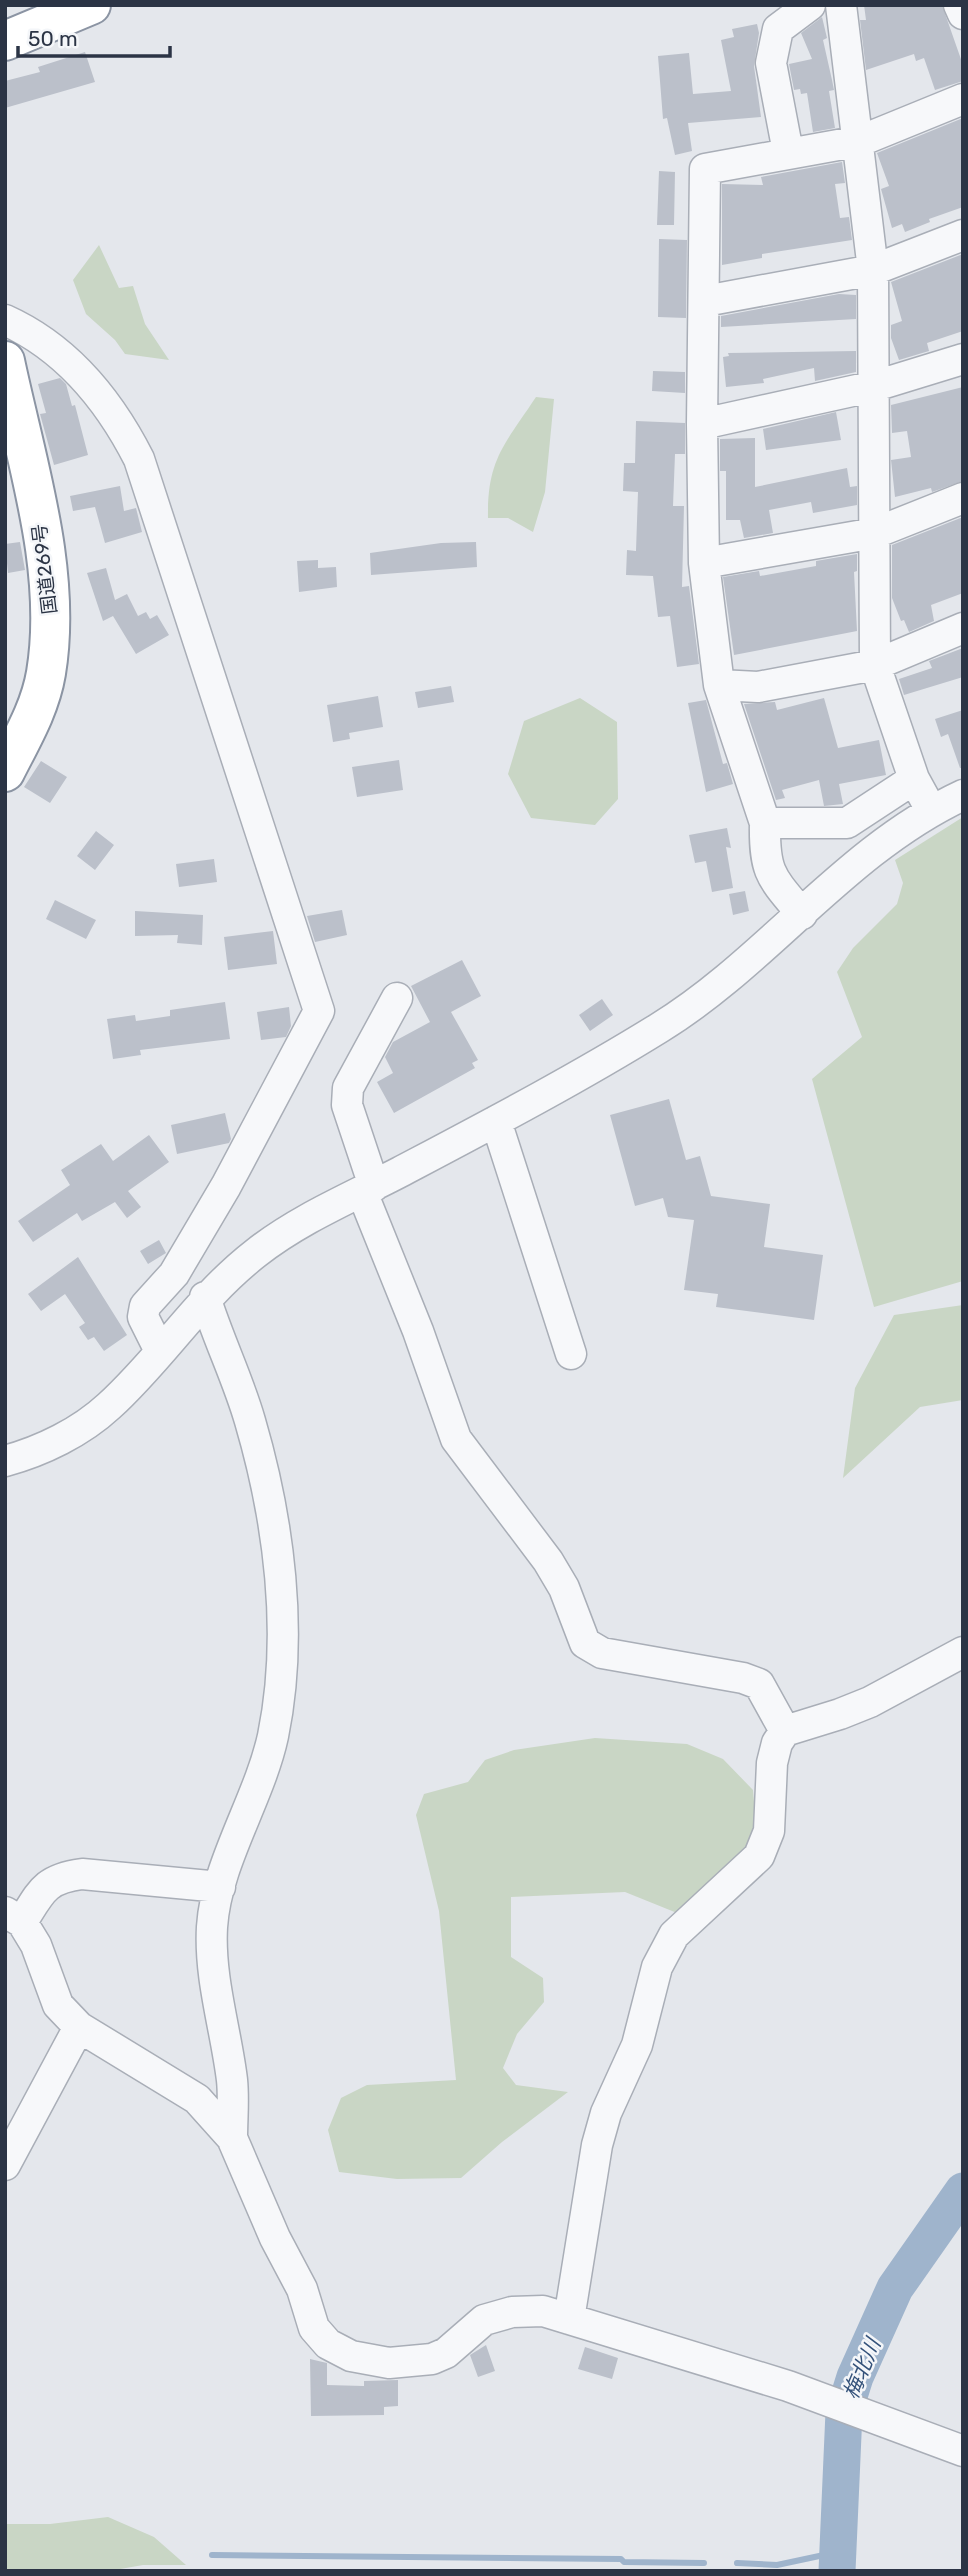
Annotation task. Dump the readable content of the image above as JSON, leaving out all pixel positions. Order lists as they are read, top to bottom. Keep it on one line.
{"streets":{"highway":["国道269号"]},"water":["梅北川"],"scale_bar":"50 m"}
